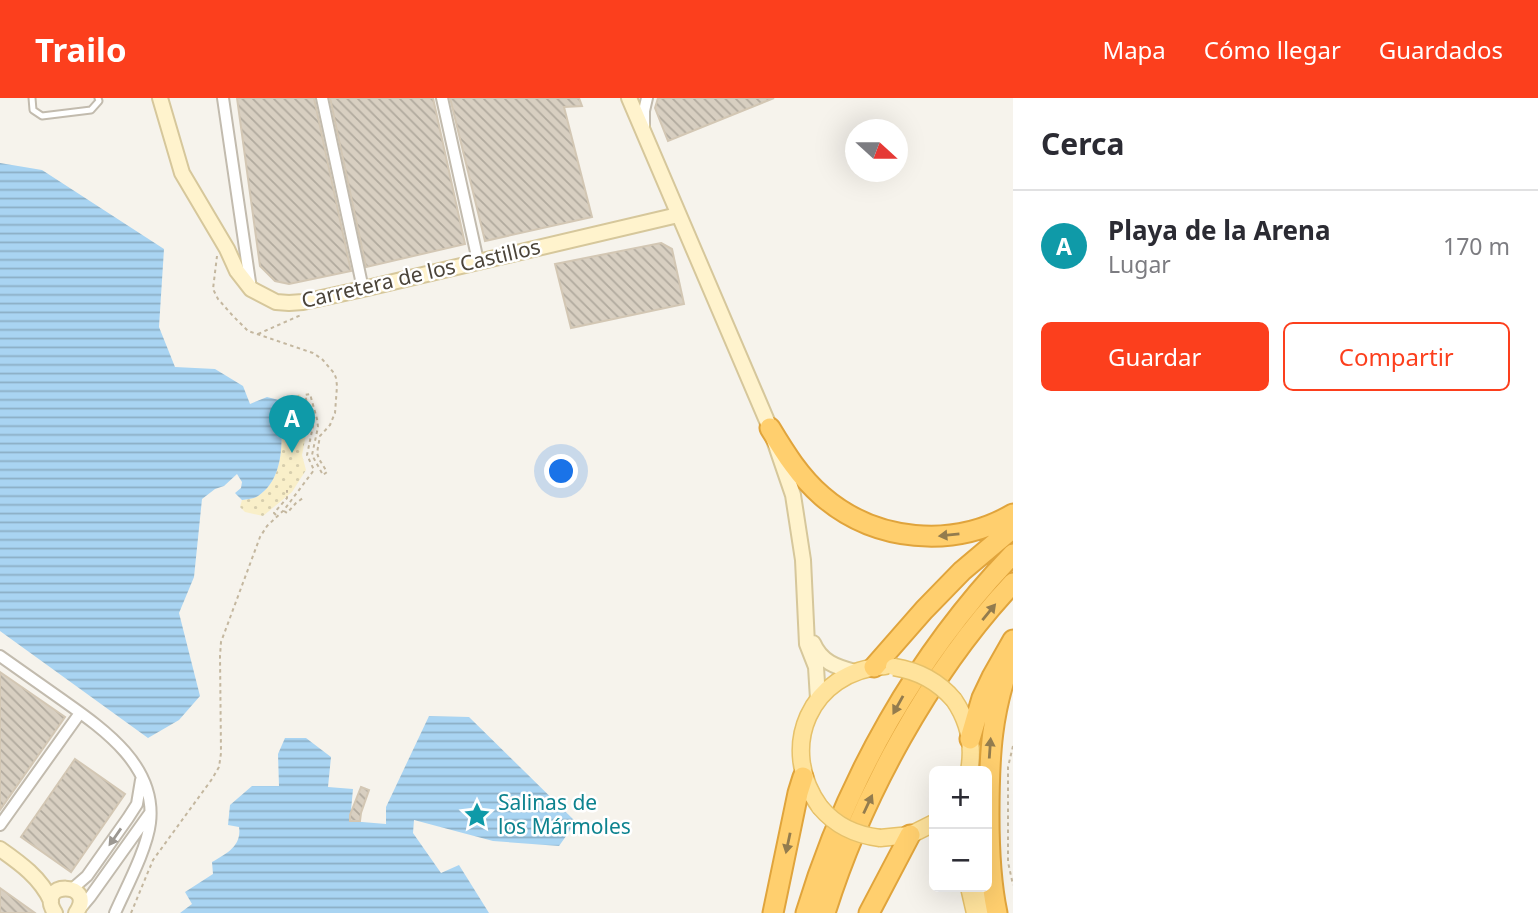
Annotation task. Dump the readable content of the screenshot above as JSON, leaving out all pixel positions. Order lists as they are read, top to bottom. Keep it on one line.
{"streets":{"main road":["Carretera de los Castillos"]},"places":{"place":["Salinas de los Mármoles"]},"north":"right","page":{"header":"Trailo","nav":["Mapa","Cómo llegar","Guardados"],"heading":"Cerca","list":[{"mark":"A","name":"Playa de la Arena","note":"Lugar","value":"170 m"}],"buttons":["Guardar","Compartir"],"pins":"A","map_buttons":["+","−"]}}
